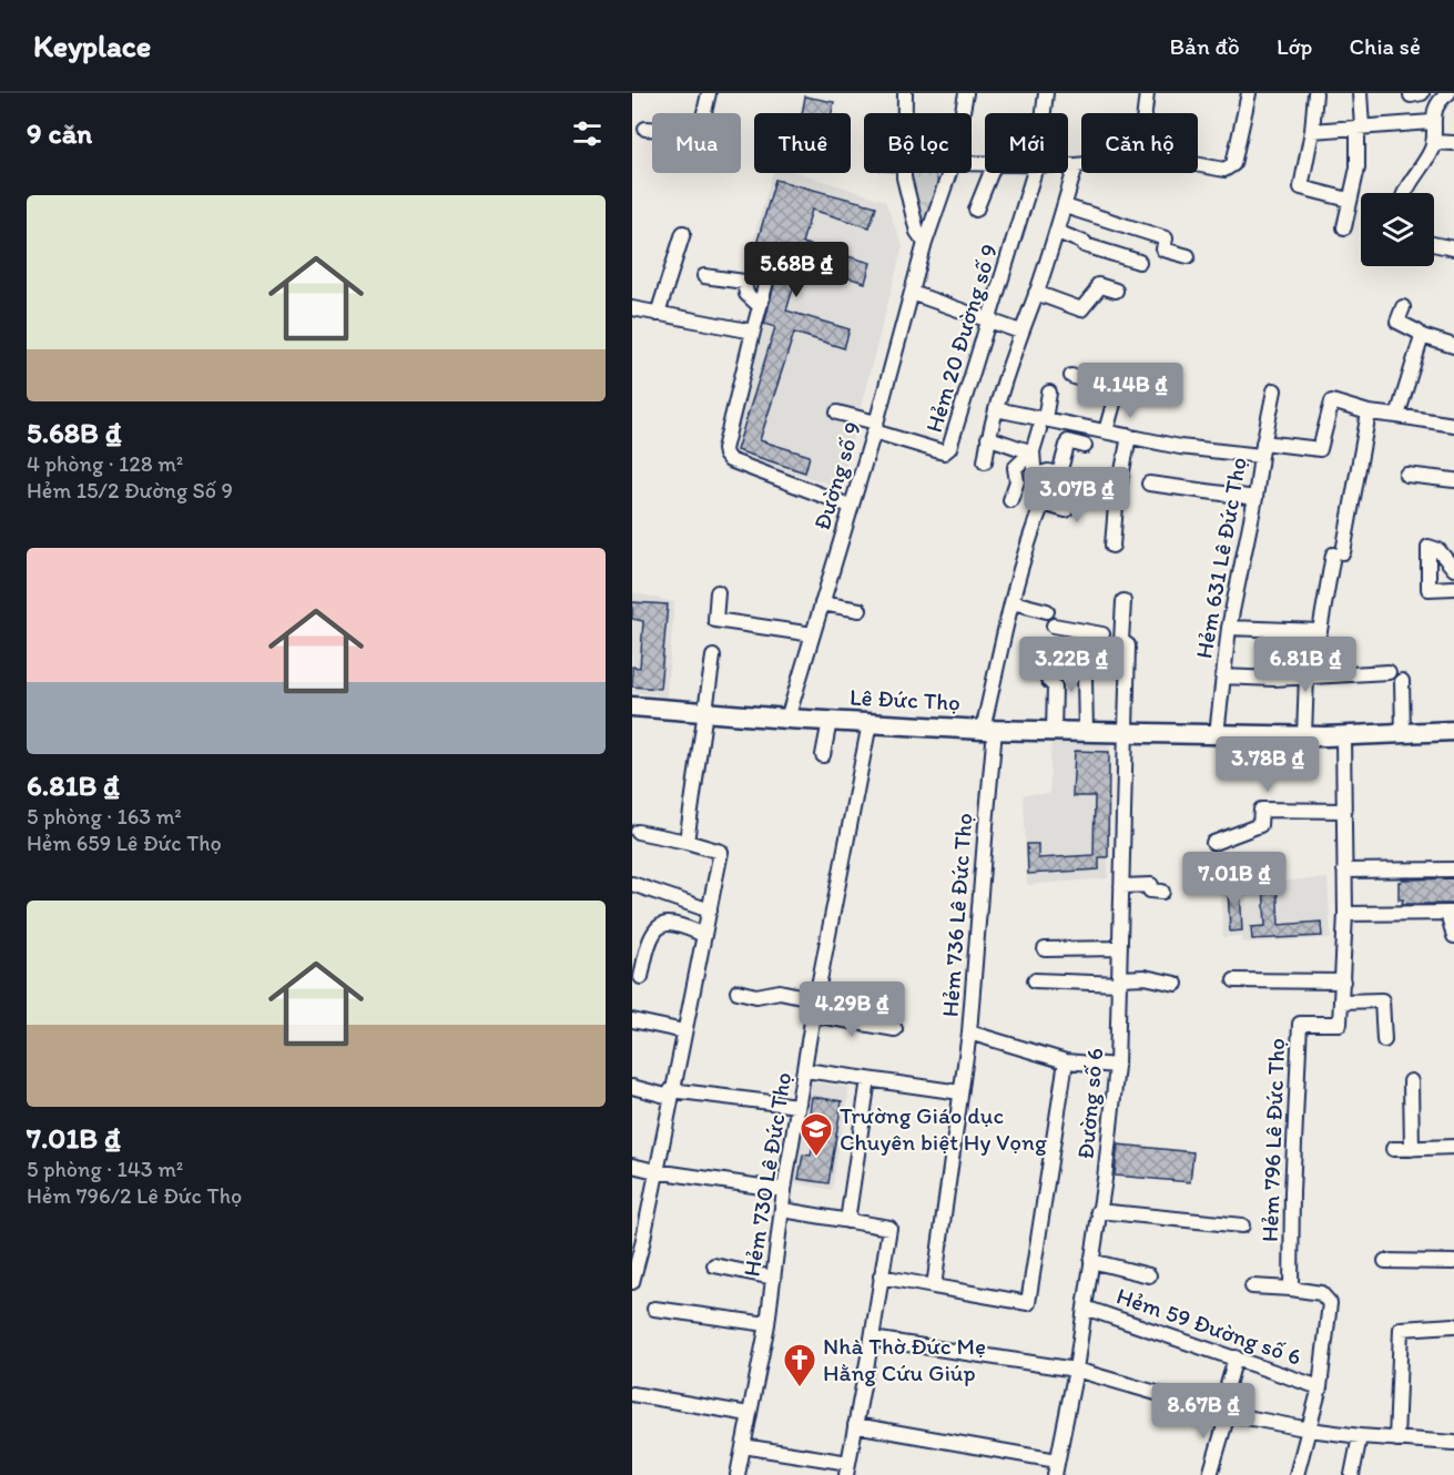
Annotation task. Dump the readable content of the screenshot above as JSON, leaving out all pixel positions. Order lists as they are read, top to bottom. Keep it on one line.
{"streets":{"main road":["Lê Đức Thọ"],"street":["Hẻm 20 Đường số 9","Đường số 9","Hẻm 631 Lê Đức Thọ","Hẻm 736 Lê Đức Thọ","Đường số 6","Hẻm 796 Lê Đức Thọ","Hẻm 730 Lê Đức Thọ","Hẻm 59 Đường số 6"]},"crossings":[["Hẻm 20 Đường số 9","Đường số 9"],["Đường số 9","Lê Đức Thọ"],["Hẻm 631 Lê Đức Thọ","Lê Đức Thọ"],["Lê Đức Thọ","Hẻm 736 Lê Đức Thọ"],["Lê Đức Thọ","Đường số 6"],["Lê Đức Thọ","Hẻm 796 Lê Đức Thọ"],["Lê Đức Thọ","Hẻm 730 Lê Đức Thọ"],["Đường số 6","Hẻm 59 Đường số 6"]],"places":{"school or university":["Trường Giáo dục Chuyên biệt Hy Vọng"],"church":["Nhà Thờ Đức Mẹ Hằng Cứu Giúp"]},"page":{"header":"Keyplace","nav":["Bản đồ","Lớp","Chia sẻ"],"heading":"9 căn","chip":["Mua","Thuê","Bộ lọc","Mới","Căn hộ"],"list":[{"name":"5.68B ₫","note":"4 phòng · 128 m² · Hẻm 15/2 Đường Số 9"},{"name":"6.81B ₫","note":"5 phòng · 163 m² · Hẻm 659 Lê Đức Thọ"},{"name":"7.01B ₫","note":"5 phòng · 143 m² · Hẻm 796/2 Lê Đức Thọ"}],"price":["5.68B ₫","4.14B ₫","3.07B ₫","3.22B ₫","6.81B ₫","3.78B ₫","7.01B ₫","4.29B ₫","8.67B ₫"]}}
